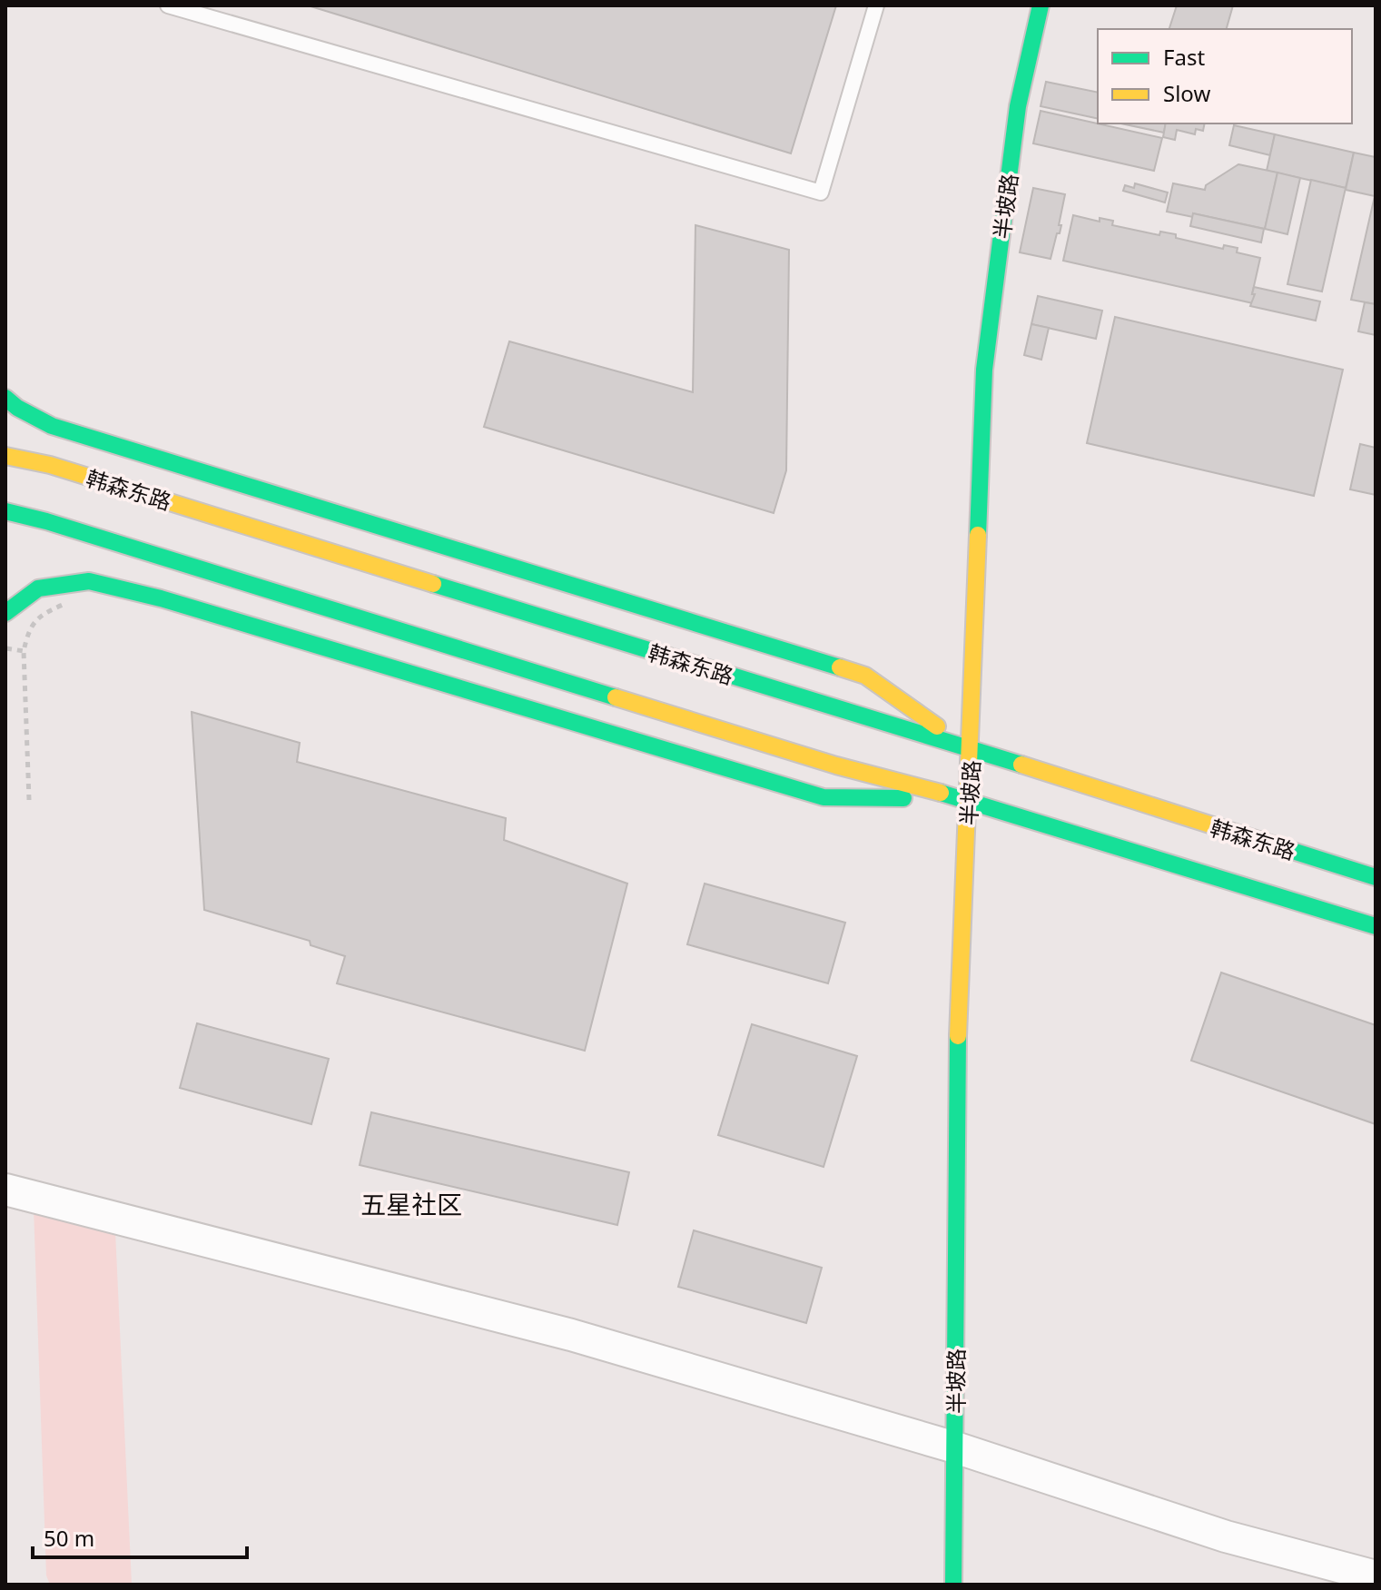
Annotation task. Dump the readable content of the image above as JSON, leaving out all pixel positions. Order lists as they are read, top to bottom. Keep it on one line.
{"streets":{"main road":["半坡路","韩森东路"]},"crossings":[["半坡路","韩森东路"]],"districts":["五星社区"],"legend":["Fast","Slow"],"scale_bar":"50 m"}
